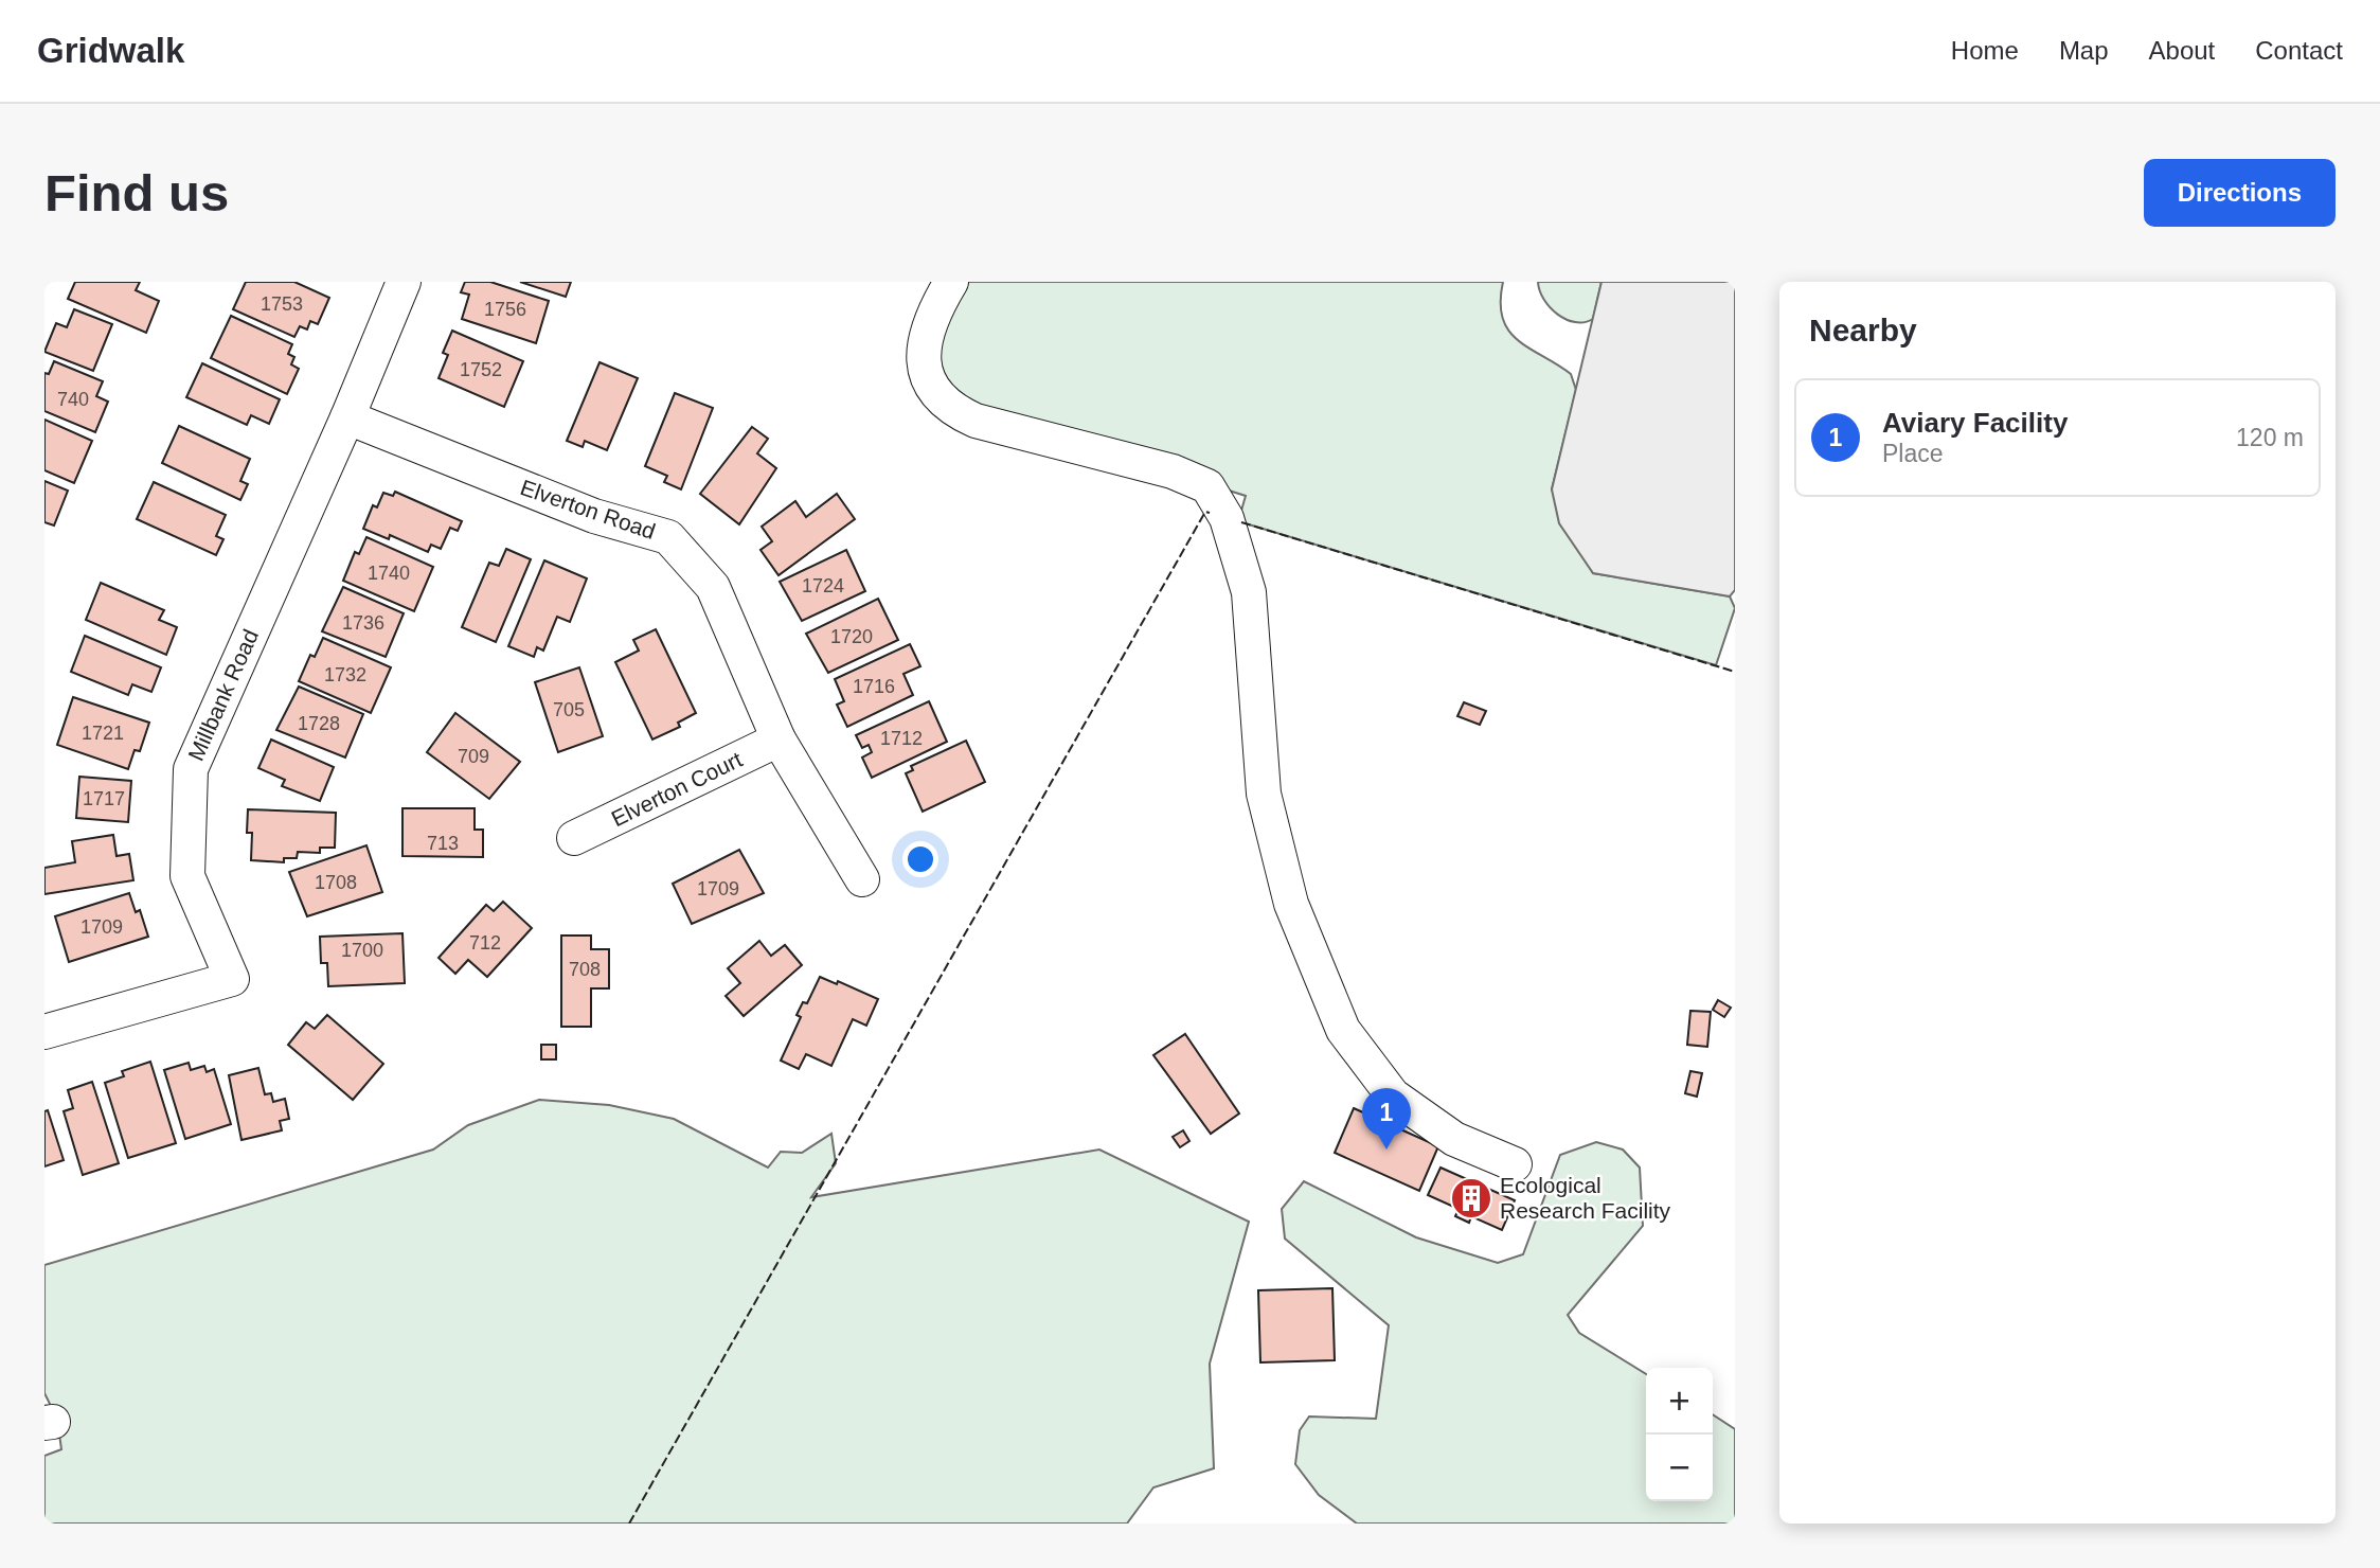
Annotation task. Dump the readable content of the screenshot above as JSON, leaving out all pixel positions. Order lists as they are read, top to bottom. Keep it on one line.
{"streets":{"street":["Elverton Road","Millbank Road","Elverton Court"]},"crossings":[["Elverton Road","Millbank Road"],["Elverton Road","Elverton Court"]],"places":{"building":["Ecological Research Facility"]},"house_numbers":["1753","1756","1752","740","1740","1724","1736","1720","1732","1716","705","1728","1721","1712","709","1717","713","1708","1709","1709","712","1700","708"],"page":{"header":"Gridwalk","nav":["Home","Map","About","Contact"],"buttons":"Directions","title":"Find us","heading":"Nearby","list":[{"mark":"1","name":"Aviary Facility","note":"Place","value":"120 m"}],"pins":"1","map_buttons":["+","−"]}}
